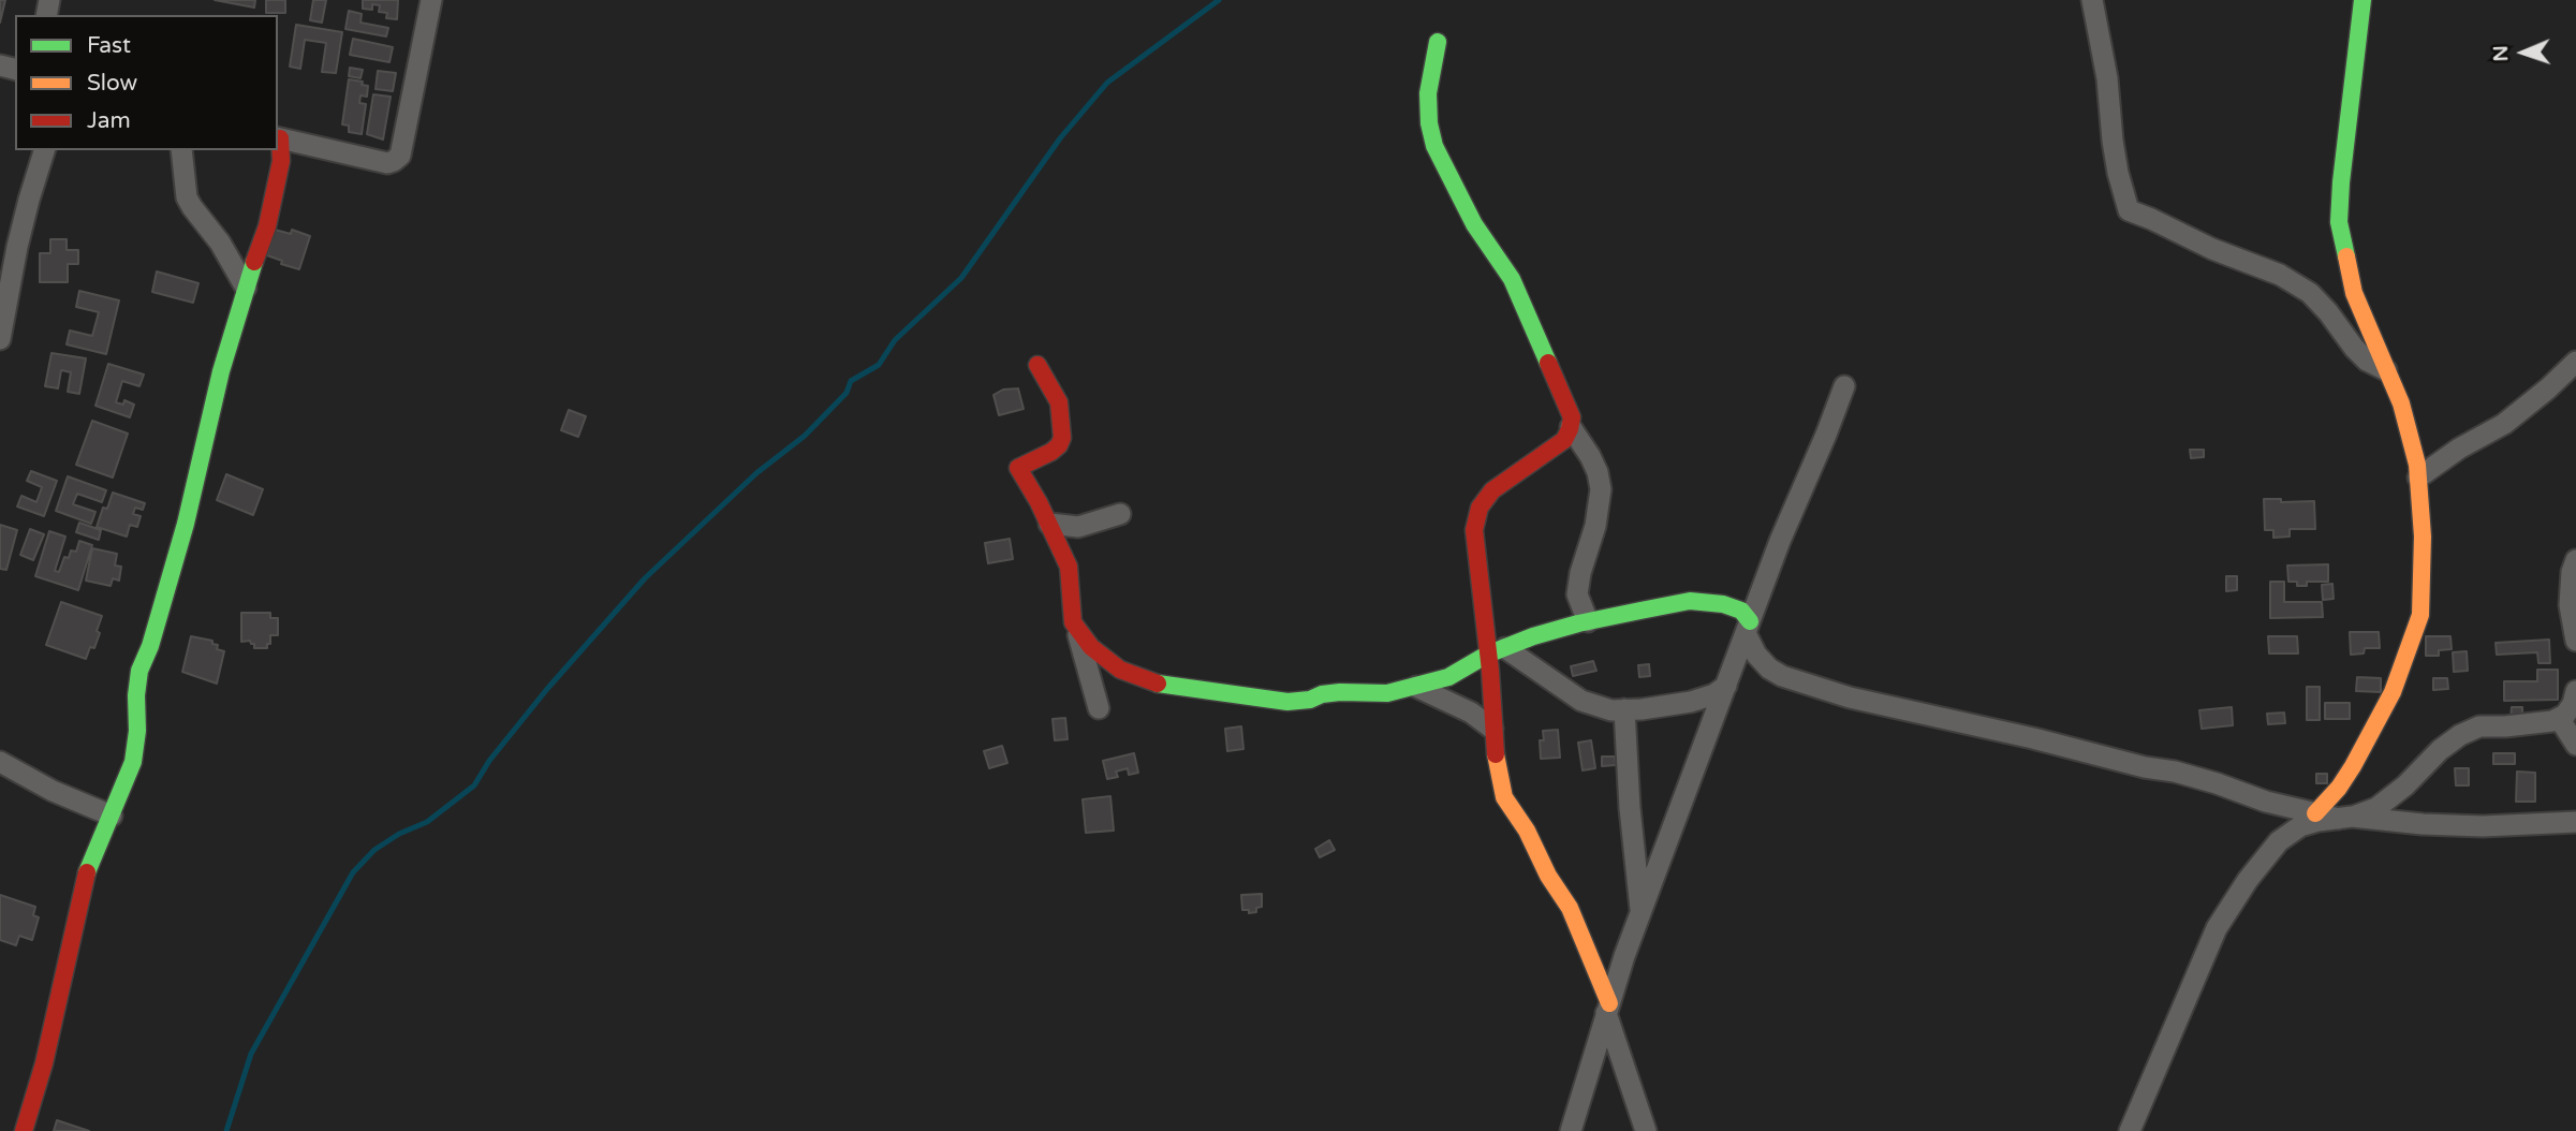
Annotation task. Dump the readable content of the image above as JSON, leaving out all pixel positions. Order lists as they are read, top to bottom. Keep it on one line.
{"legend":["Fast","Slow","Jam"],"north":"left"}
